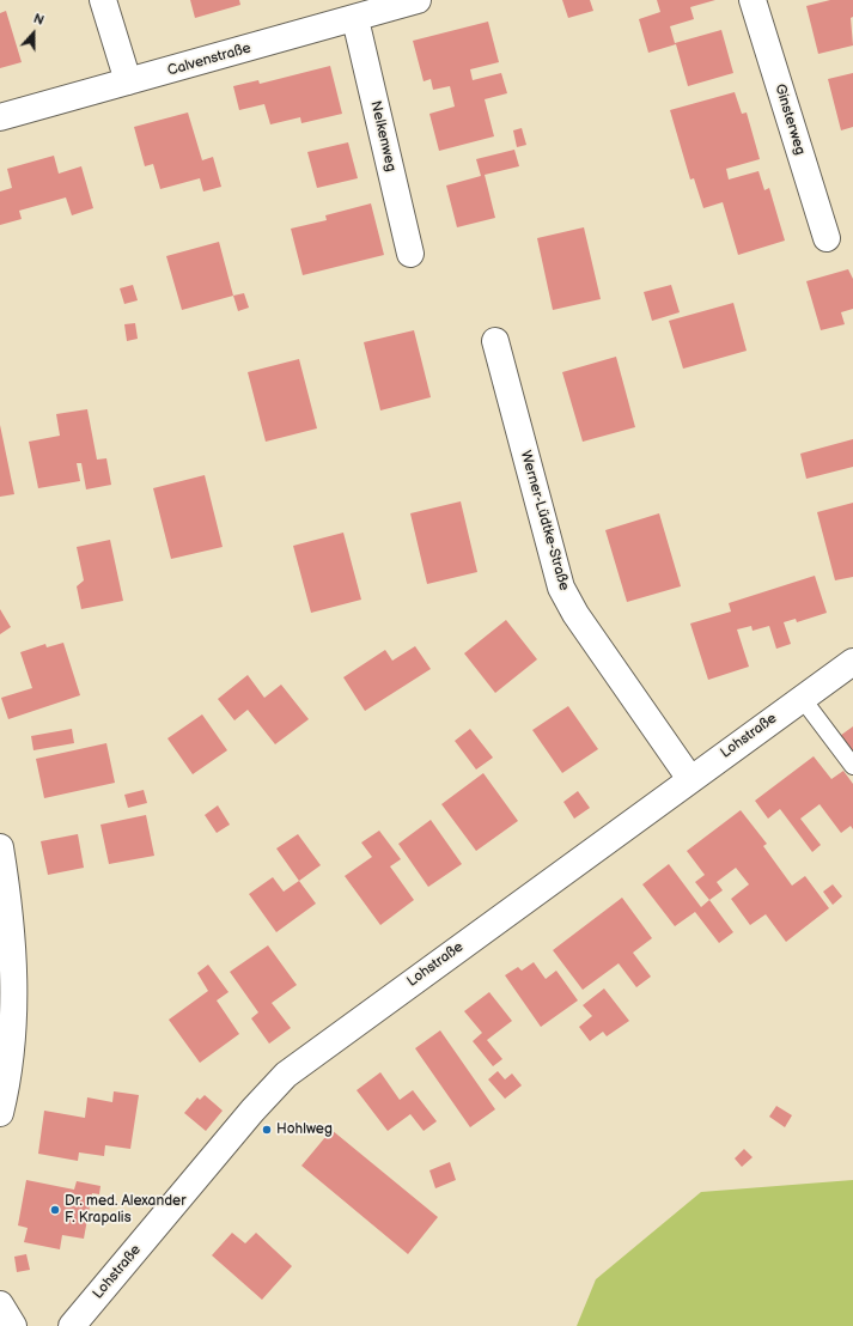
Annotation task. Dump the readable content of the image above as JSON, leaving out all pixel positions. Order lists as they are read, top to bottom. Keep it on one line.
{"streets":{"street":["Calvenstraße","Ginsterweg","Nelkenweg","Werner-Lüdtke-Straße","Lohstraße"]},"crossings":[["Calvenstraße","Nelkenweg"],["Werner-Lüdtke-Straße","Lohstraße"]],"places":["Hohlweg","Dr. med. Alexander F. Krapalis"],"north":"top"}
